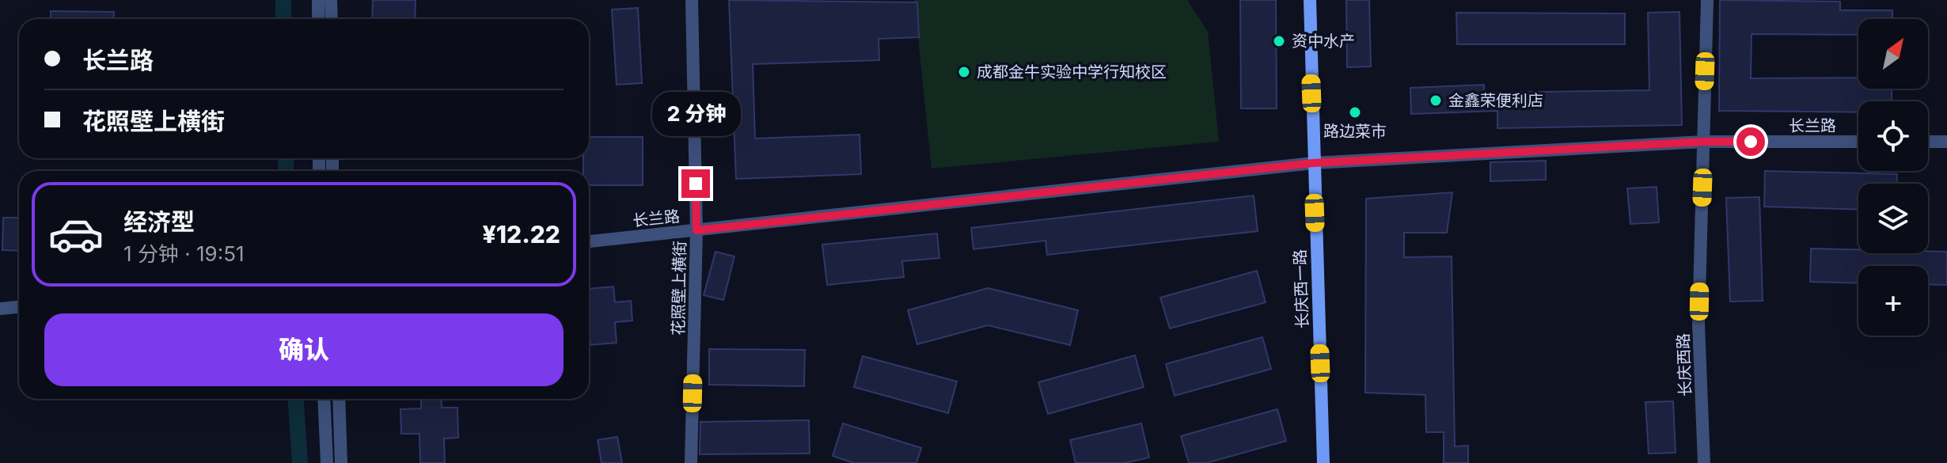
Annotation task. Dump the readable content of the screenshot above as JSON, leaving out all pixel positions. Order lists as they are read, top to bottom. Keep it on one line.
{"streets":{"main road":["长庆西一路"],"street":["长兰路","花照壁上横街","长庆西路"]},"crossings":[["长兰路","花照壁上横街"],["长兰路","长庆西一路"],["长兰路","长庆西路"]],"places":["资中水产","成都金牛实验中学行知校区","金鑫荣便利店","路边菜市"],"north":"top right","page":{"map_buttons":"+","banner":["长兰路","花照壁上横街"],"bubble":"2 分钟","list":[{"name":"经济型","note":"1 分钟 · 19:51","value":"¥12.22"}],"buttons":"确认"}}
